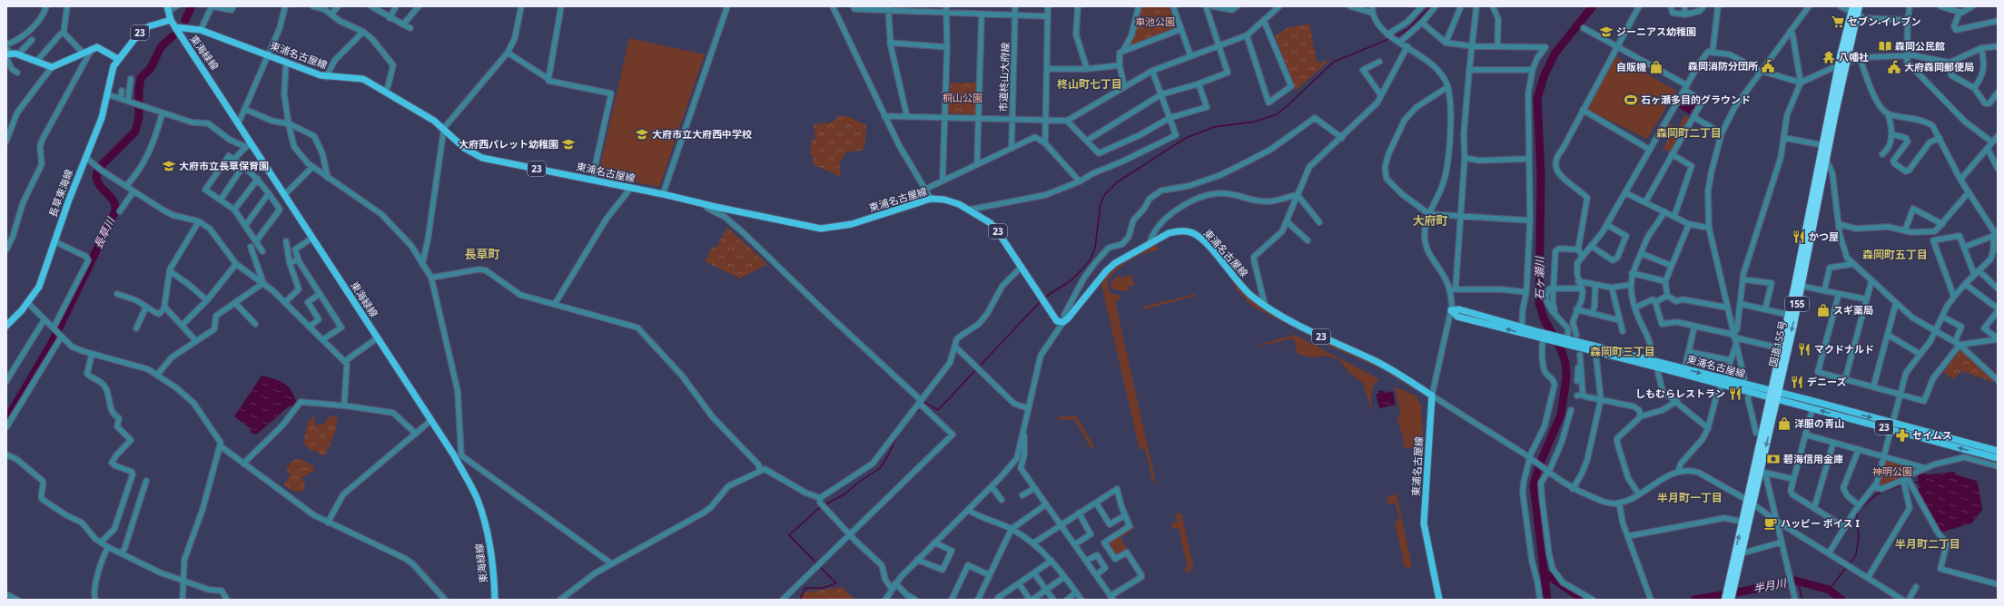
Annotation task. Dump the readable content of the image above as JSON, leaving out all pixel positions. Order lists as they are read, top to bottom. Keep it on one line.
{"streets":{"highway":["155","国道155号"],"main road":["23","東海緑線","東浦名古屋線","長草東海線"],"street":["市道柊山大府線"]},"crossings":[["23","長草東海線"],["東海緑線","東浦名古屋線"],["東浦名古屋線","国道155号"]],"districts":["柊山町七丁目","森岡町二丁目","大府町","長草町","森岡町五丁目","森岡町三丁目","半月町一丁目","半月町二丁目"],"water":["長草川","石ヶ瀬川","半月川"],"parks":["車池公園","桐山公園","神明公園"],"places":{"supermarket":["セブン-イレブン"],"school or university":["ジーニアス幼稚園","大府市立大府西中学校","大府西パレット幼稚園","大府市立長草保育園"],"library":["森岡公民館"],"temple":["八幡社"],"public building":["森岡消防分団所","大府森岡郵便局"],"shop":["自販機","スギ薬局","洋服の青山"],"sports":["石ヶ瀬多目的グラウンド"],"restaurant":["かつ屋","マクドナルド","デニーズ","しもむらレストラン"],"pharmacy":["セイムス"],"bank":["碧海信用金庫"],"cafe":["ハッピー ボイス I"]}}
